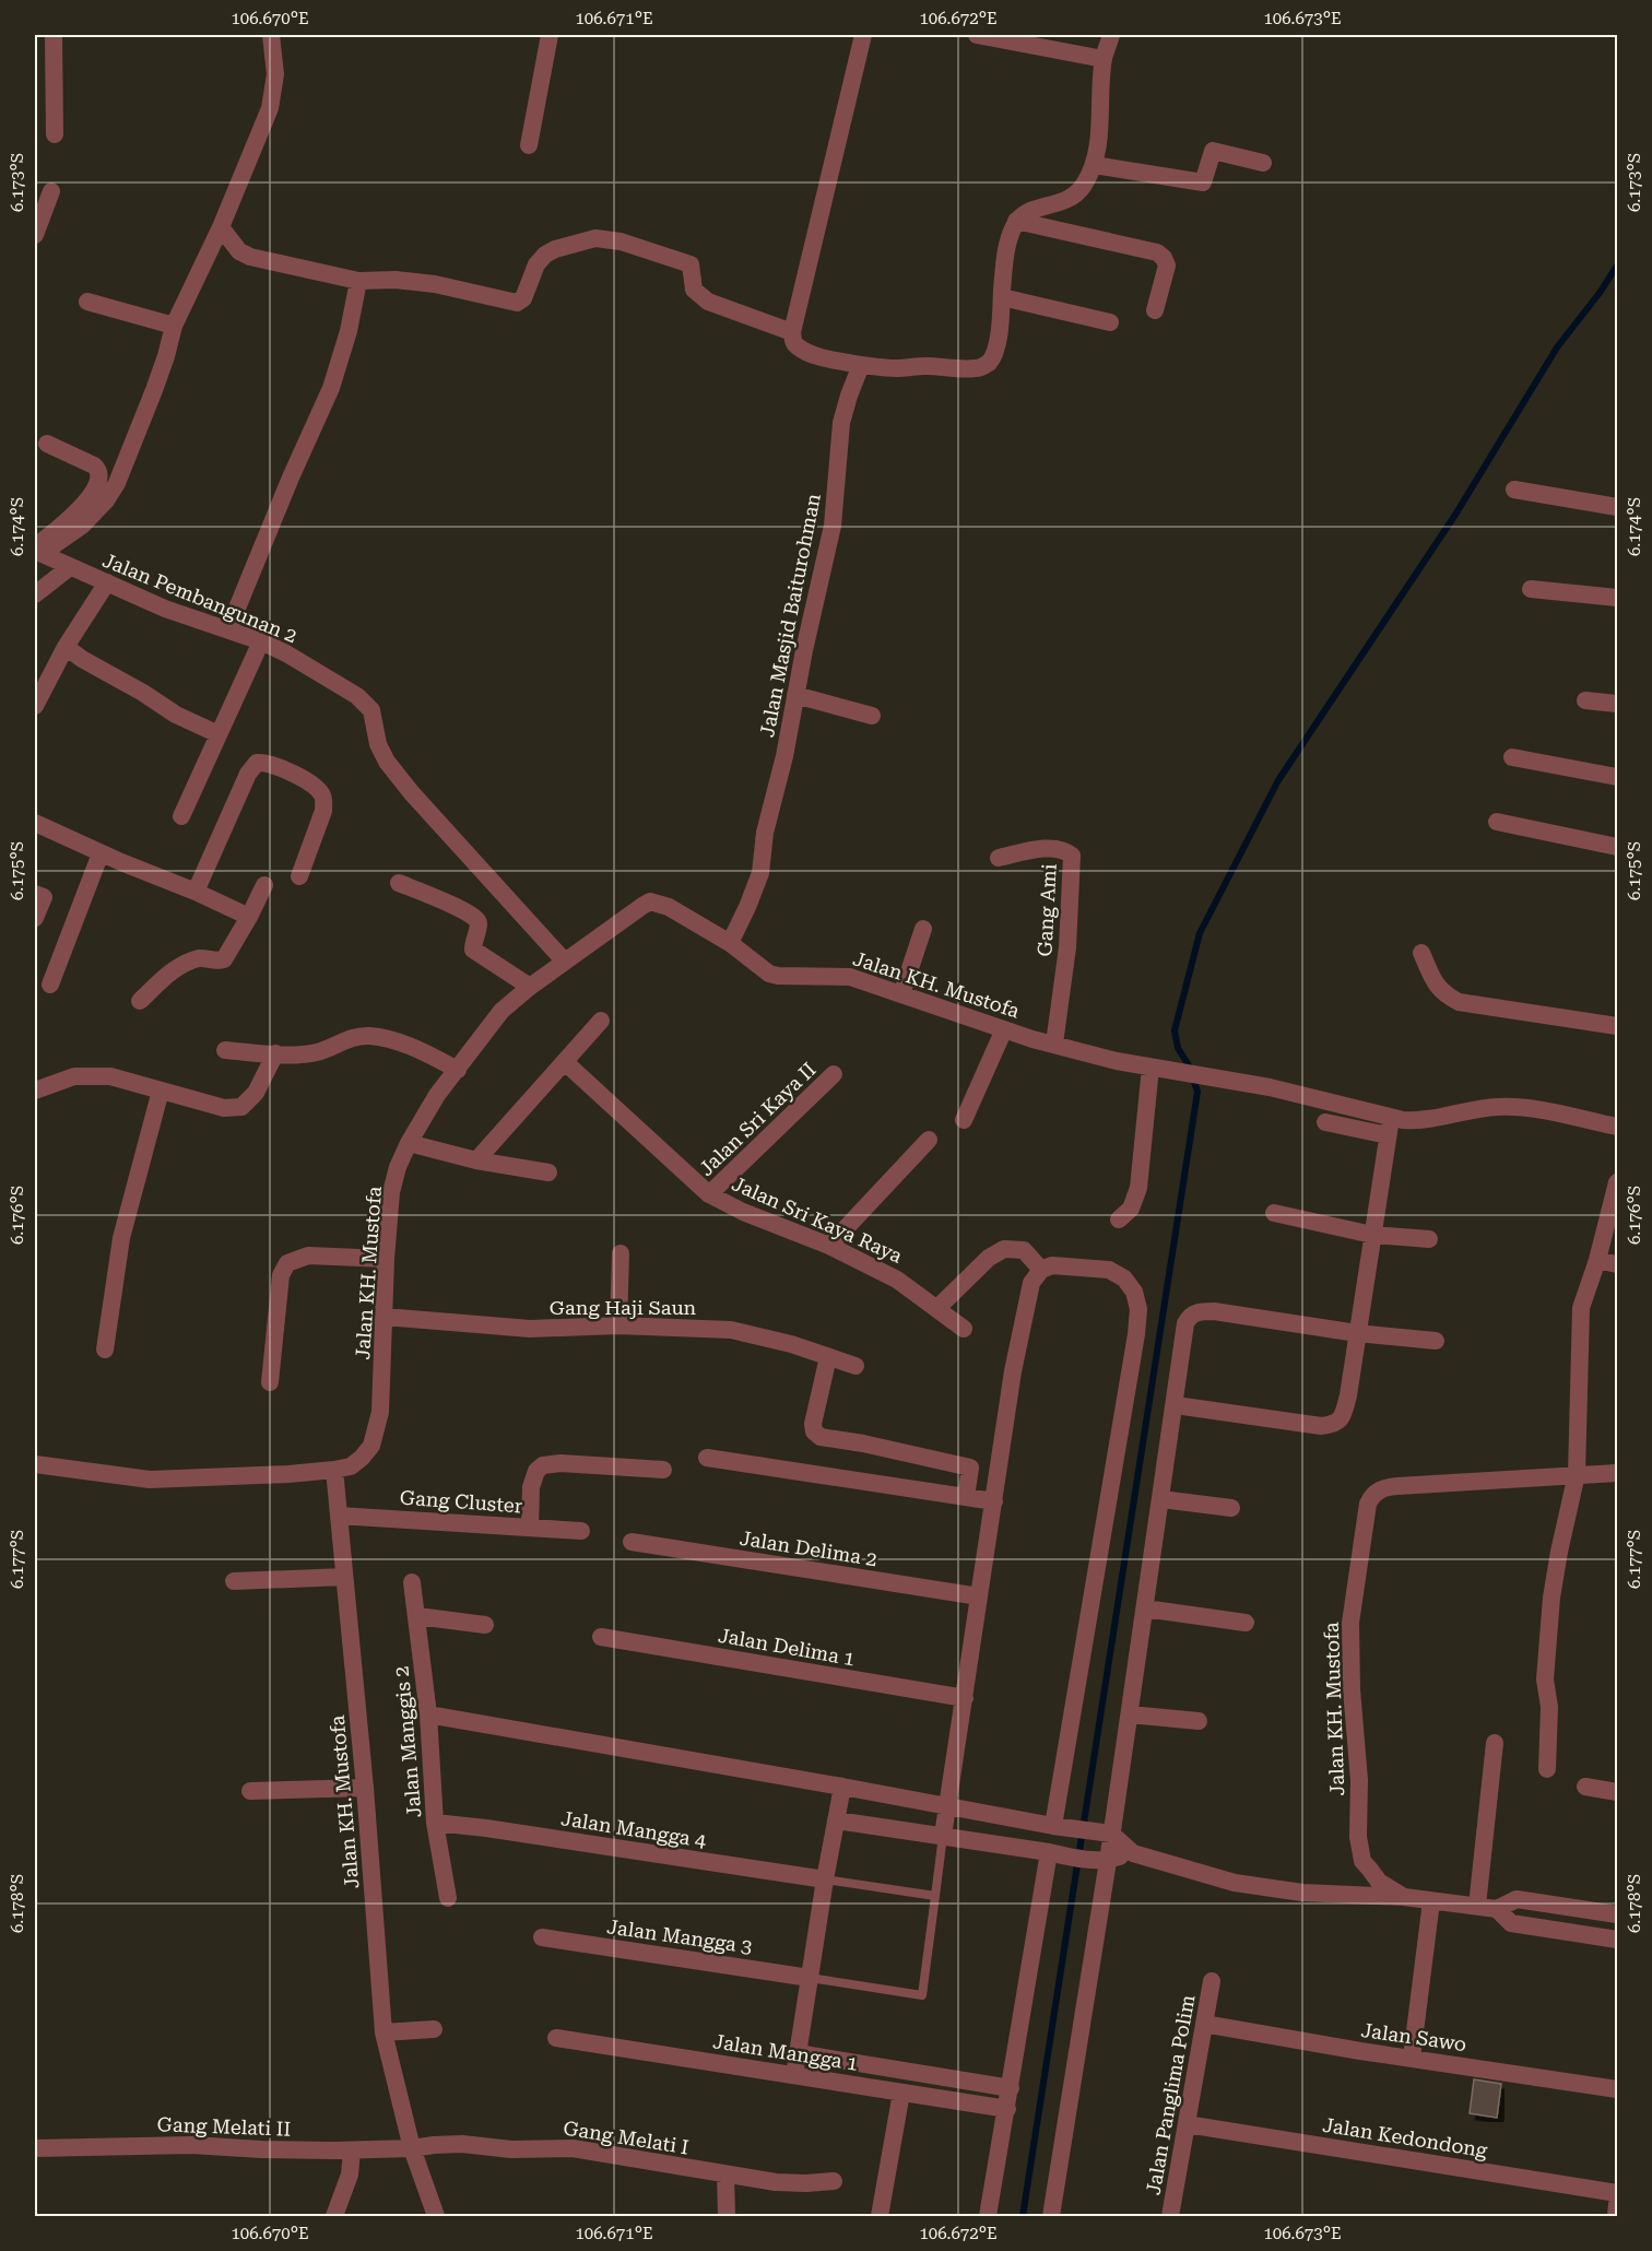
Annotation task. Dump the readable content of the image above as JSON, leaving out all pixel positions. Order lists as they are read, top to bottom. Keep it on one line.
{"streets":{"street":["Jalan Pembangunan 2","Jalan Masjid Baiturohman","Gang Ami","Jalan KH. Mustofa","Jalan Sri Kaya II","Jalan Sri Kaya Raya","Gang Haji Saun","Gang Cluster","Jalan Delima 2","Jalan Delima 1","Jalan Manggis 2","Jalan Mangga 4","Jalan Mangga 3","Jalan Sawo","Jalan Mangga 1","Jalan Panglima Polim","Gang Melati II","Gang Melati I","Jalan Kedondong"]},"crossings":[["Jalan Pembangunan 2","Jalan KH. Mustofa"],["Jalan Masjid Baiturohman","Jalan KH. Mustofa"],["Gang Ami","Jalan KH. Mustofa"],["Jalan KH. Mustofa","Gang Haji Saun"],["Jalan KH. Mustofa","Gang Cluster"],["Jalan KH. Mustofa","Gang Melati II"],["Jalan KH. Mustofa","Gang Melati I"],["Jalan Sri Kaya II","Jalan Sri Kaya Raya"],["Jalan Manggis 2","Jalan Mangga 4"],["Jalan Sawo","Jalan Panglima Polim"],["Jalan Panglima Polim","Jalan Kedondong"],["Gang Melati II","Gang Melati I"]],"coordinates":["106.670°E","106.671°E","106.672°E","106.673°E","6.173°S","6.174°S","6.175°S","6.176°S","6.177°S","6.178°S"]}
